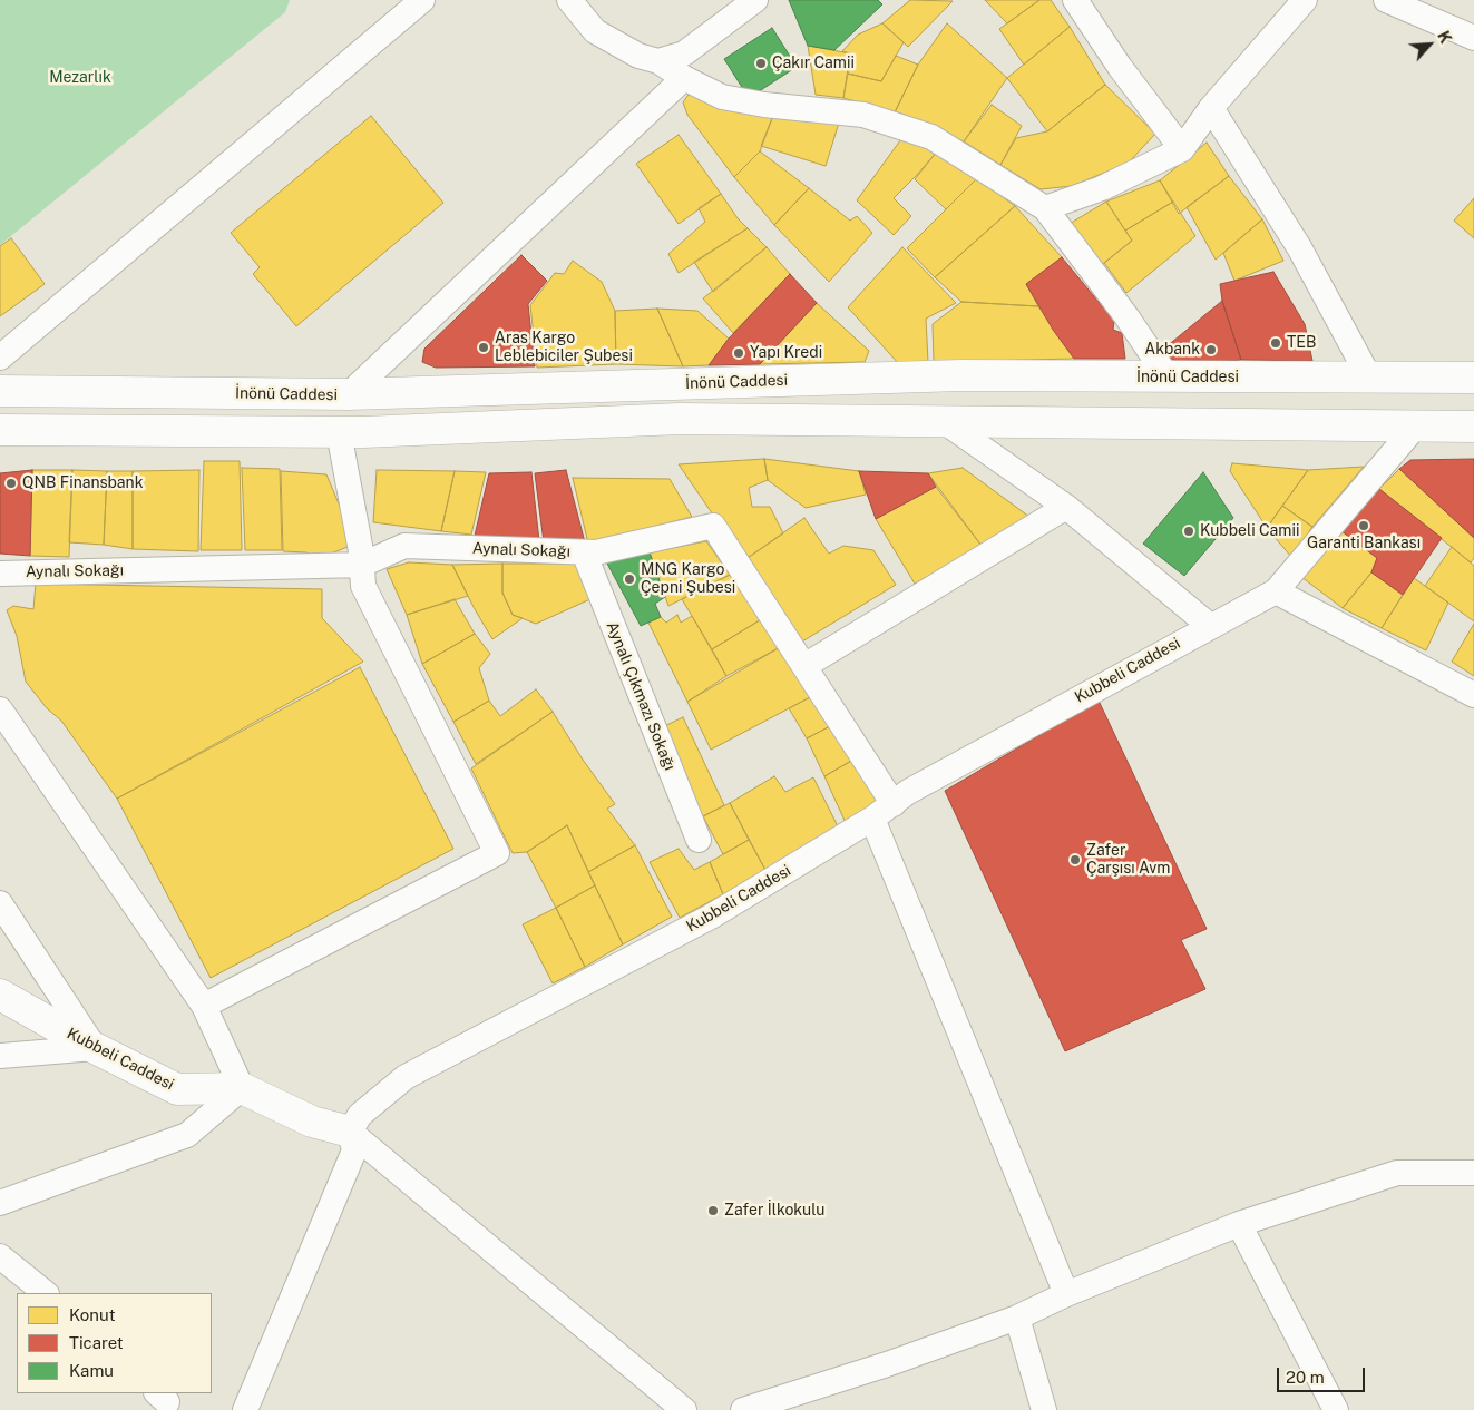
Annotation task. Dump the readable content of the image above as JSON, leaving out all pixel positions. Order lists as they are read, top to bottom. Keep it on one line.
{"streets":{"street":["İnönü Caddesi","Aynalı Sokağı","Kubbeli Caddesi","Aynalı Çıkmazı Sokağı"]},"crossings":[["Aynalı Sokağı","Kubbeli Caddesi"],["Aynalı Sokağı","Aynalı Çıkmazı Sokağı"]],"parks":["Mezarlık"],"places":["Çakır Camii","TEB","Aras Kargo Leblebiciler Şubesi","Akbank","Yapı Kredi","QNB Finansbank","Garanti Bankası","Kubbeli Camii","MNG Kargo Çepni Şubesi","Zafer Çarşısı Avm","Zafer İlkokulu"],"legend":["Konut","Ticaret","Kamu"],"scale_bar":"20 m","north":"top right"}
